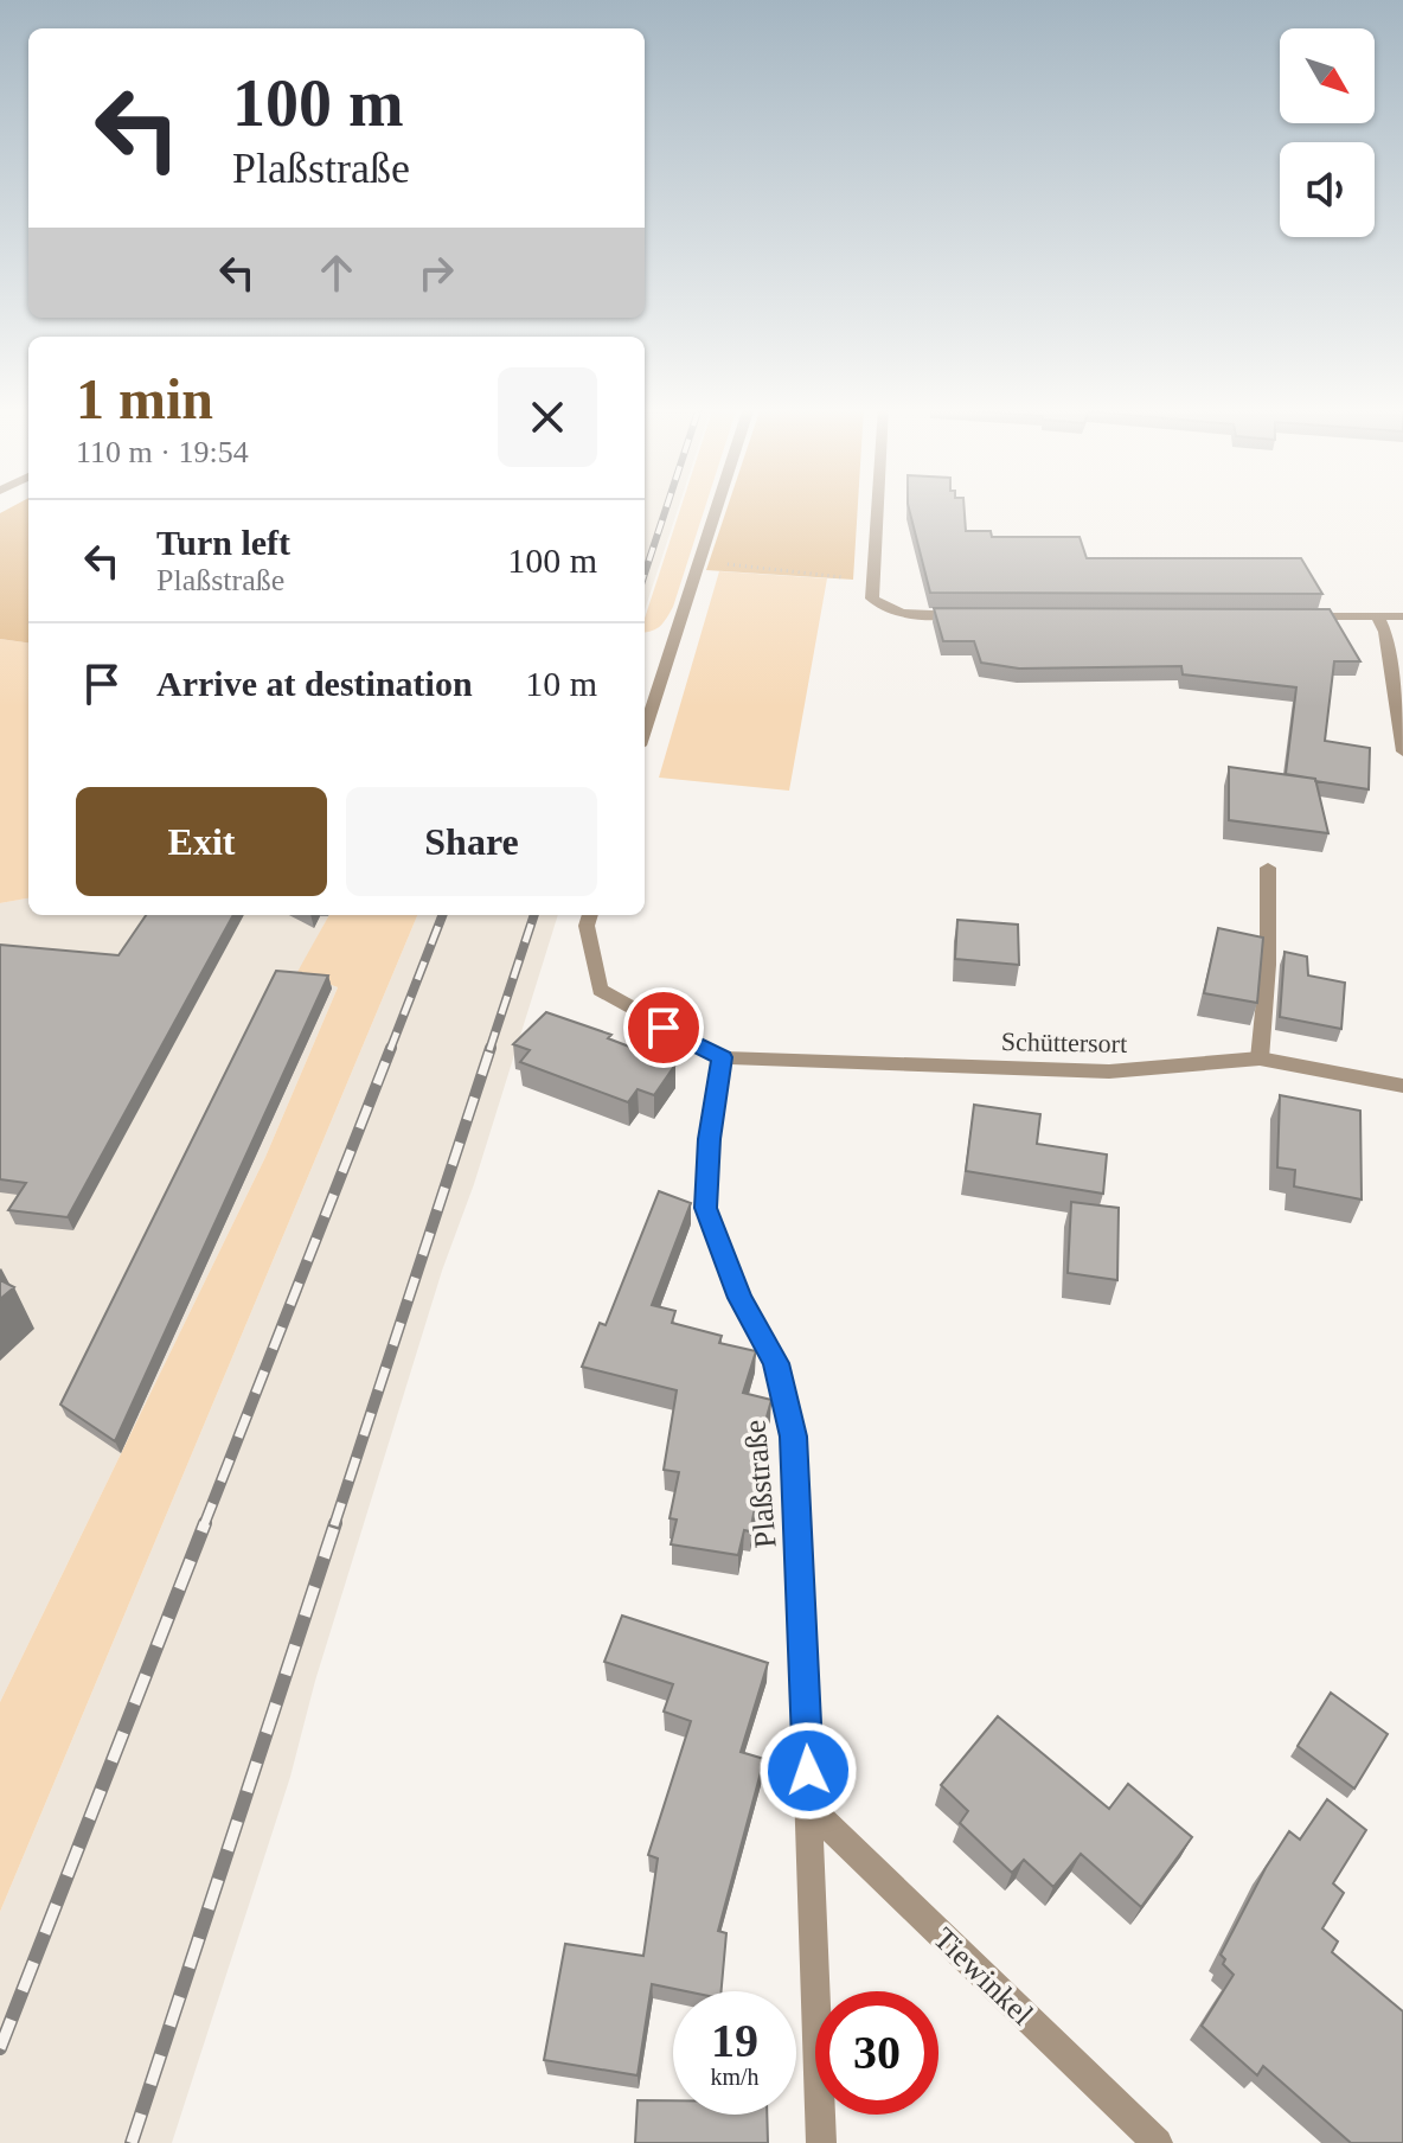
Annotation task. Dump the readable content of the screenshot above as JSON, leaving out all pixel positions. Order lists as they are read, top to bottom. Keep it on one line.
{"streets":{"street":["Schüttersort","Plaßstraße","Tiewinkel"]},"crossings":[["Schüttersort","Plaßstraße"],["Plaßstraße","Tiewinkel"]],"north":"bottom right","page":{"turn":["100 m","Plaßstraße"],"heading":["1 min","110 m · 19:54"],"list":[{"name":"Turn left","note":"Plaßstraße","value":"100 m"},{"name":"Arrive at destination","value":"10 m"}],"buttons":["Exit","Share"],"speed":"19 km/h","limit":"30"}}
